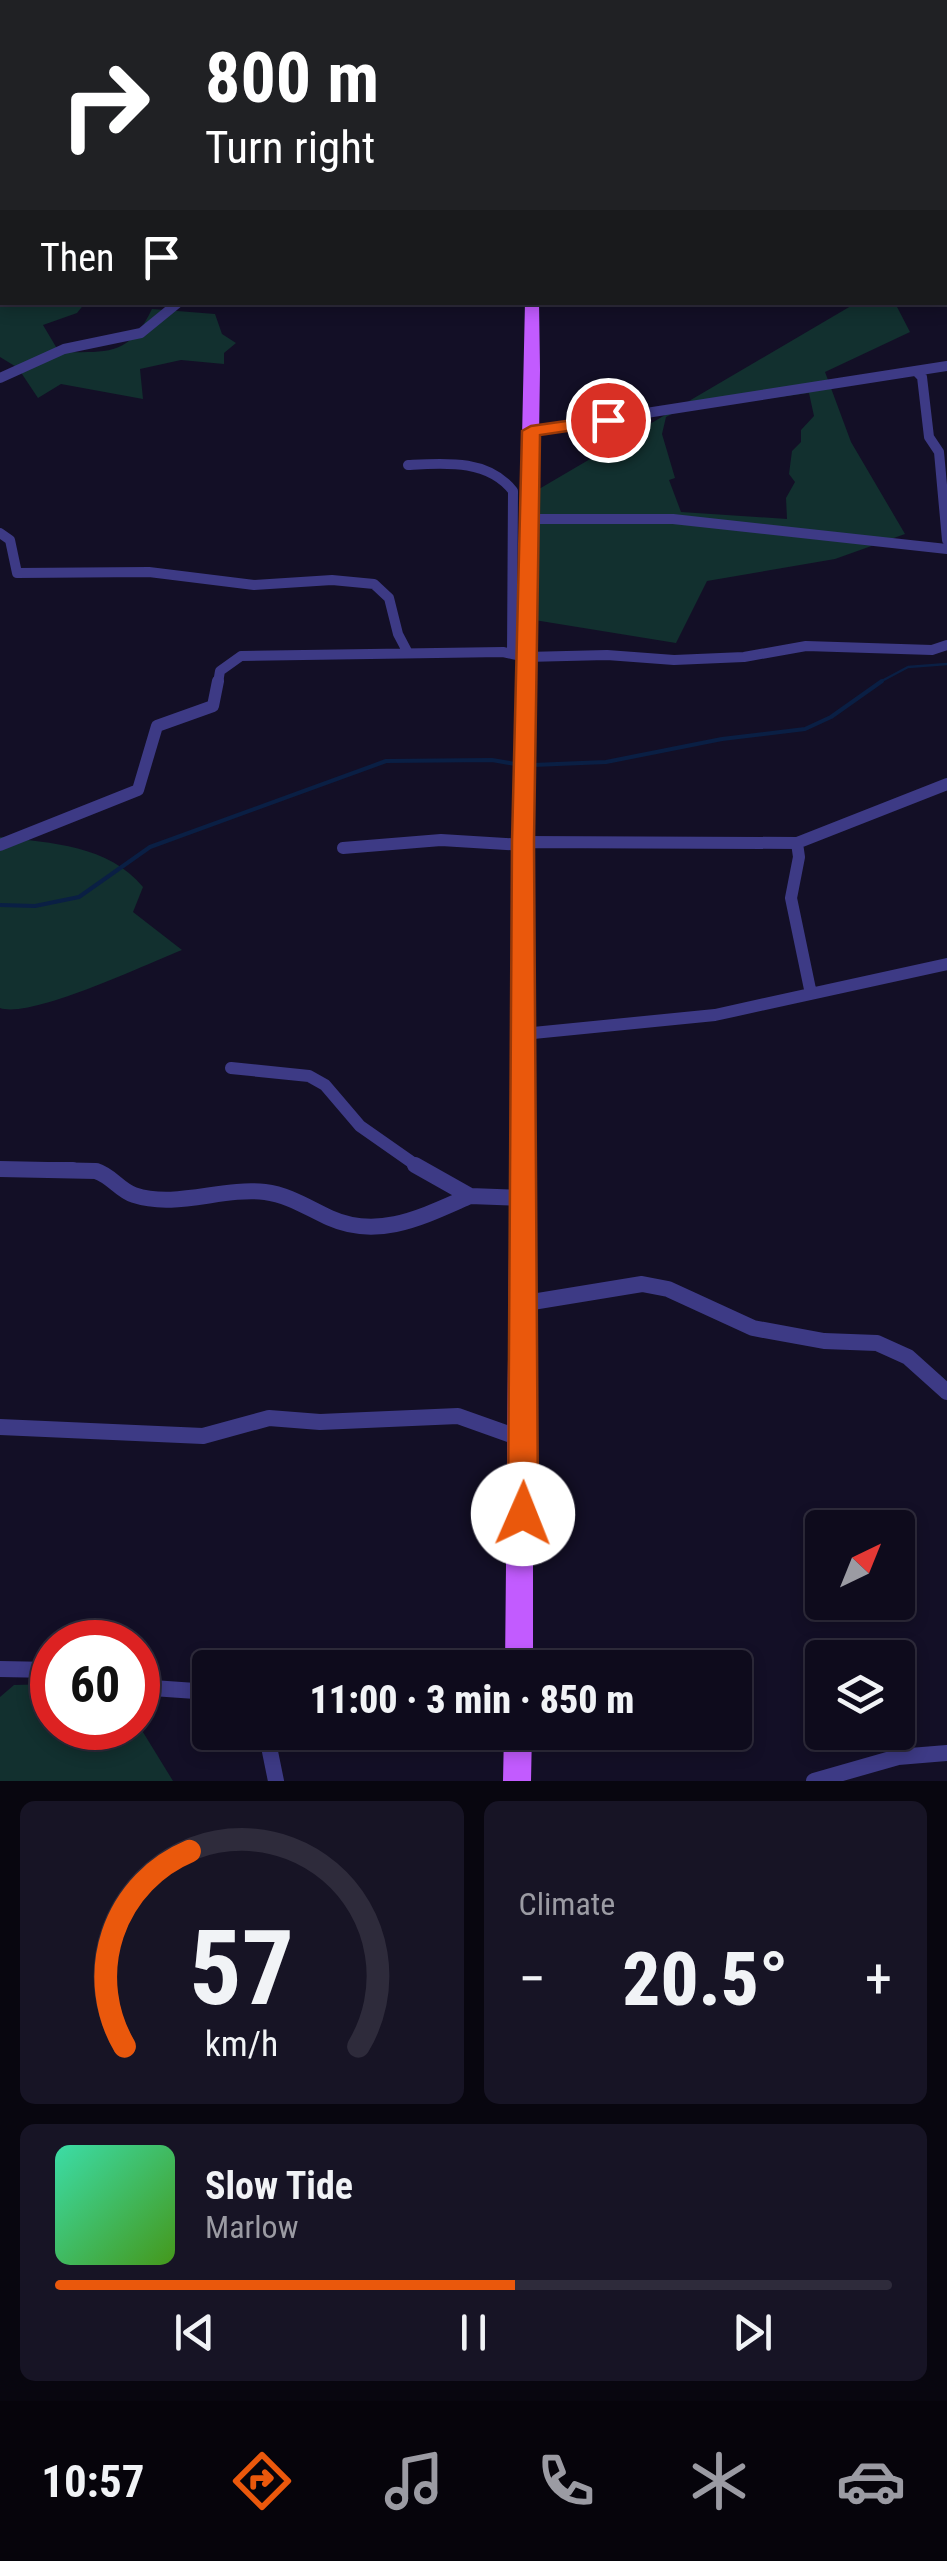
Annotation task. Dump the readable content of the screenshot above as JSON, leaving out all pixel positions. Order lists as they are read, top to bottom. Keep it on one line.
{"north":"top right","page":{"turn":["800 m","Turn right"],"then":"Then","limit":"60","trip":"11:00 · 3 min · 850 m","tile":"Climate","heat":["−","20.5°","+"],"song":["Slow Tide","Marlow"],"tabs":"10:57","gauge":["57","km/h"]}}
